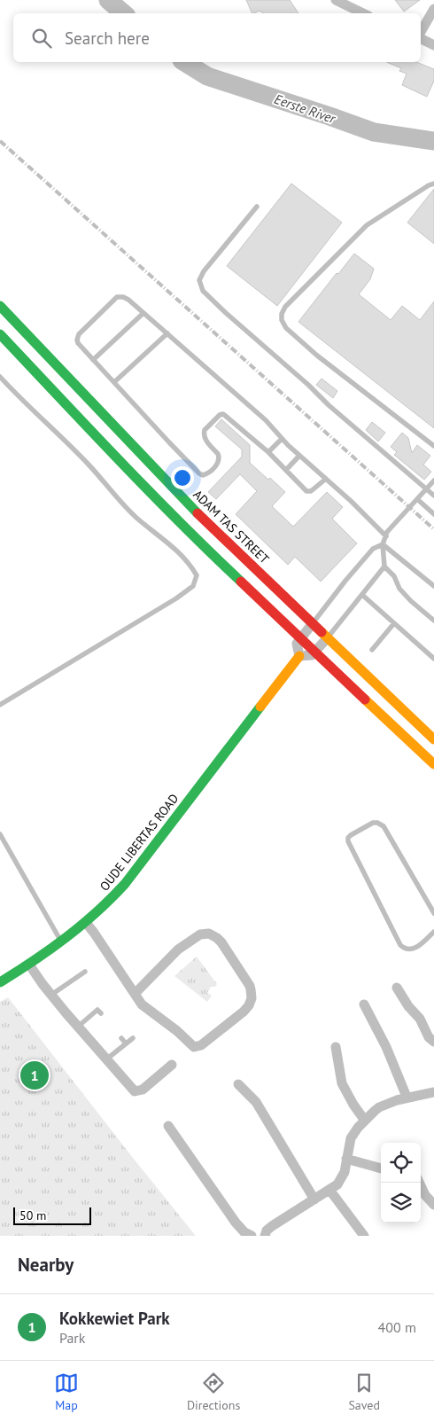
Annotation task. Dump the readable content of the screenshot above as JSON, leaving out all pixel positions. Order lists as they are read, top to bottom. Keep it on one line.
{"streets":{"main road":["ADAM TAS STREET","OUDE LIBERTAS ROAD"]},"water":["Eerste River"],"scale_bar":"50 m","page":{"search":"Search here","pins":"1","scale":"50 m","heading":"Nearby","list":[{"mark":"1","name":"Kokkewiet Park","note":"Park","value":"400 m"}],"nav":["Map","Directions","Saved"]}}
